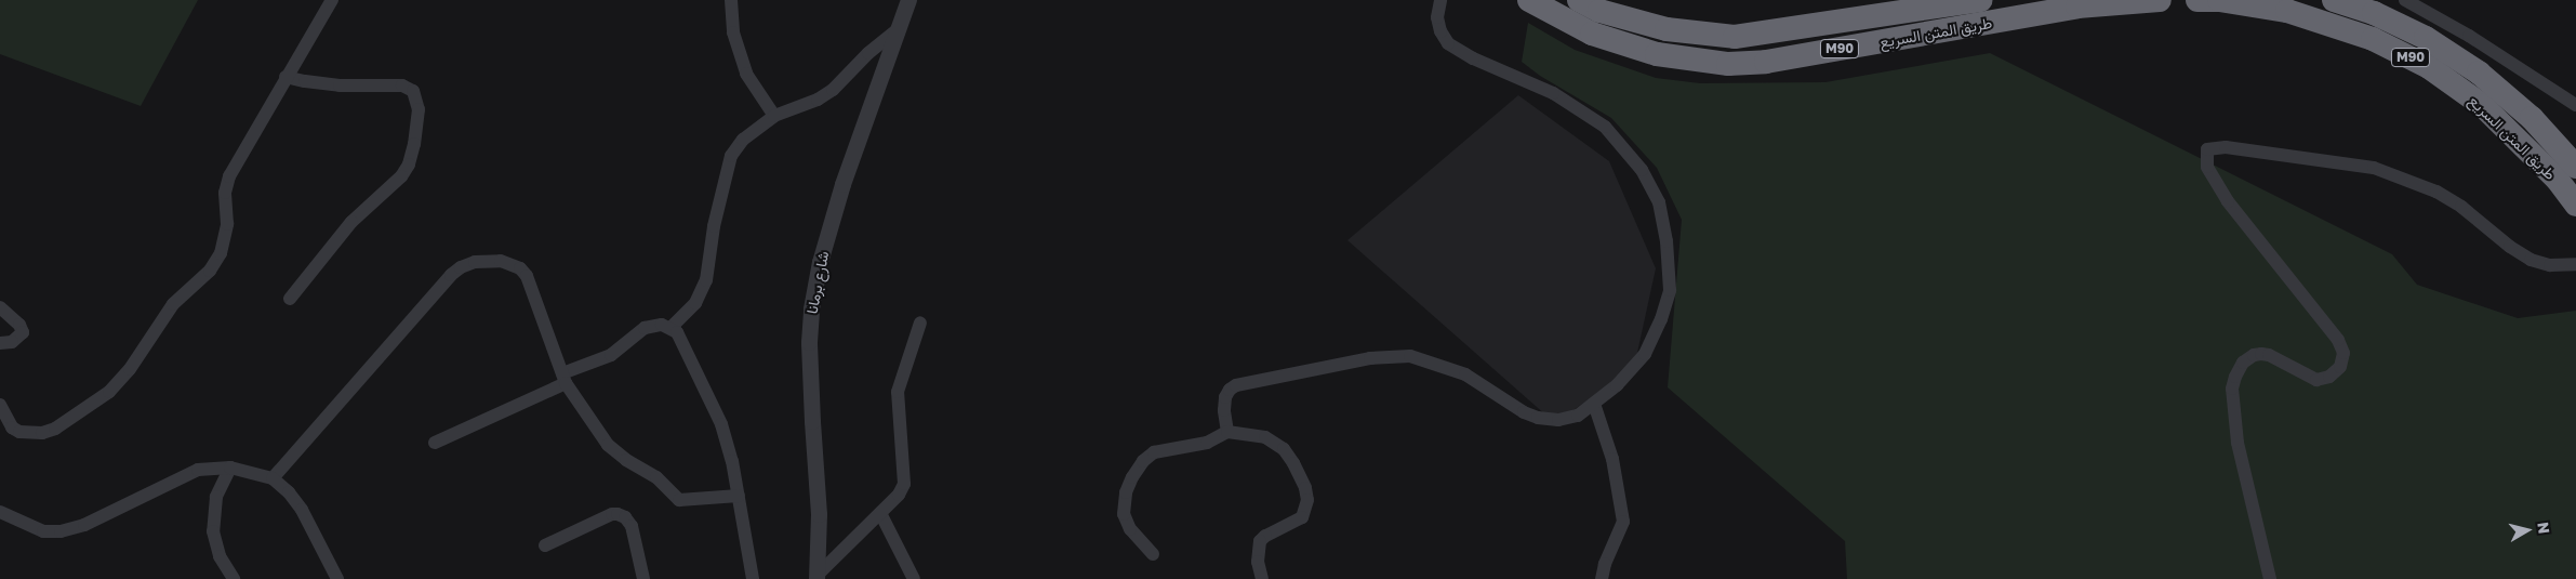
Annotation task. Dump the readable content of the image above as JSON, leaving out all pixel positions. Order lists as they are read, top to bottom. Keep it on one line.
{"streets":{"highway":["طريق المتن السريع","M90"],"street":["شارع برمانا"]},"north":"right"}
